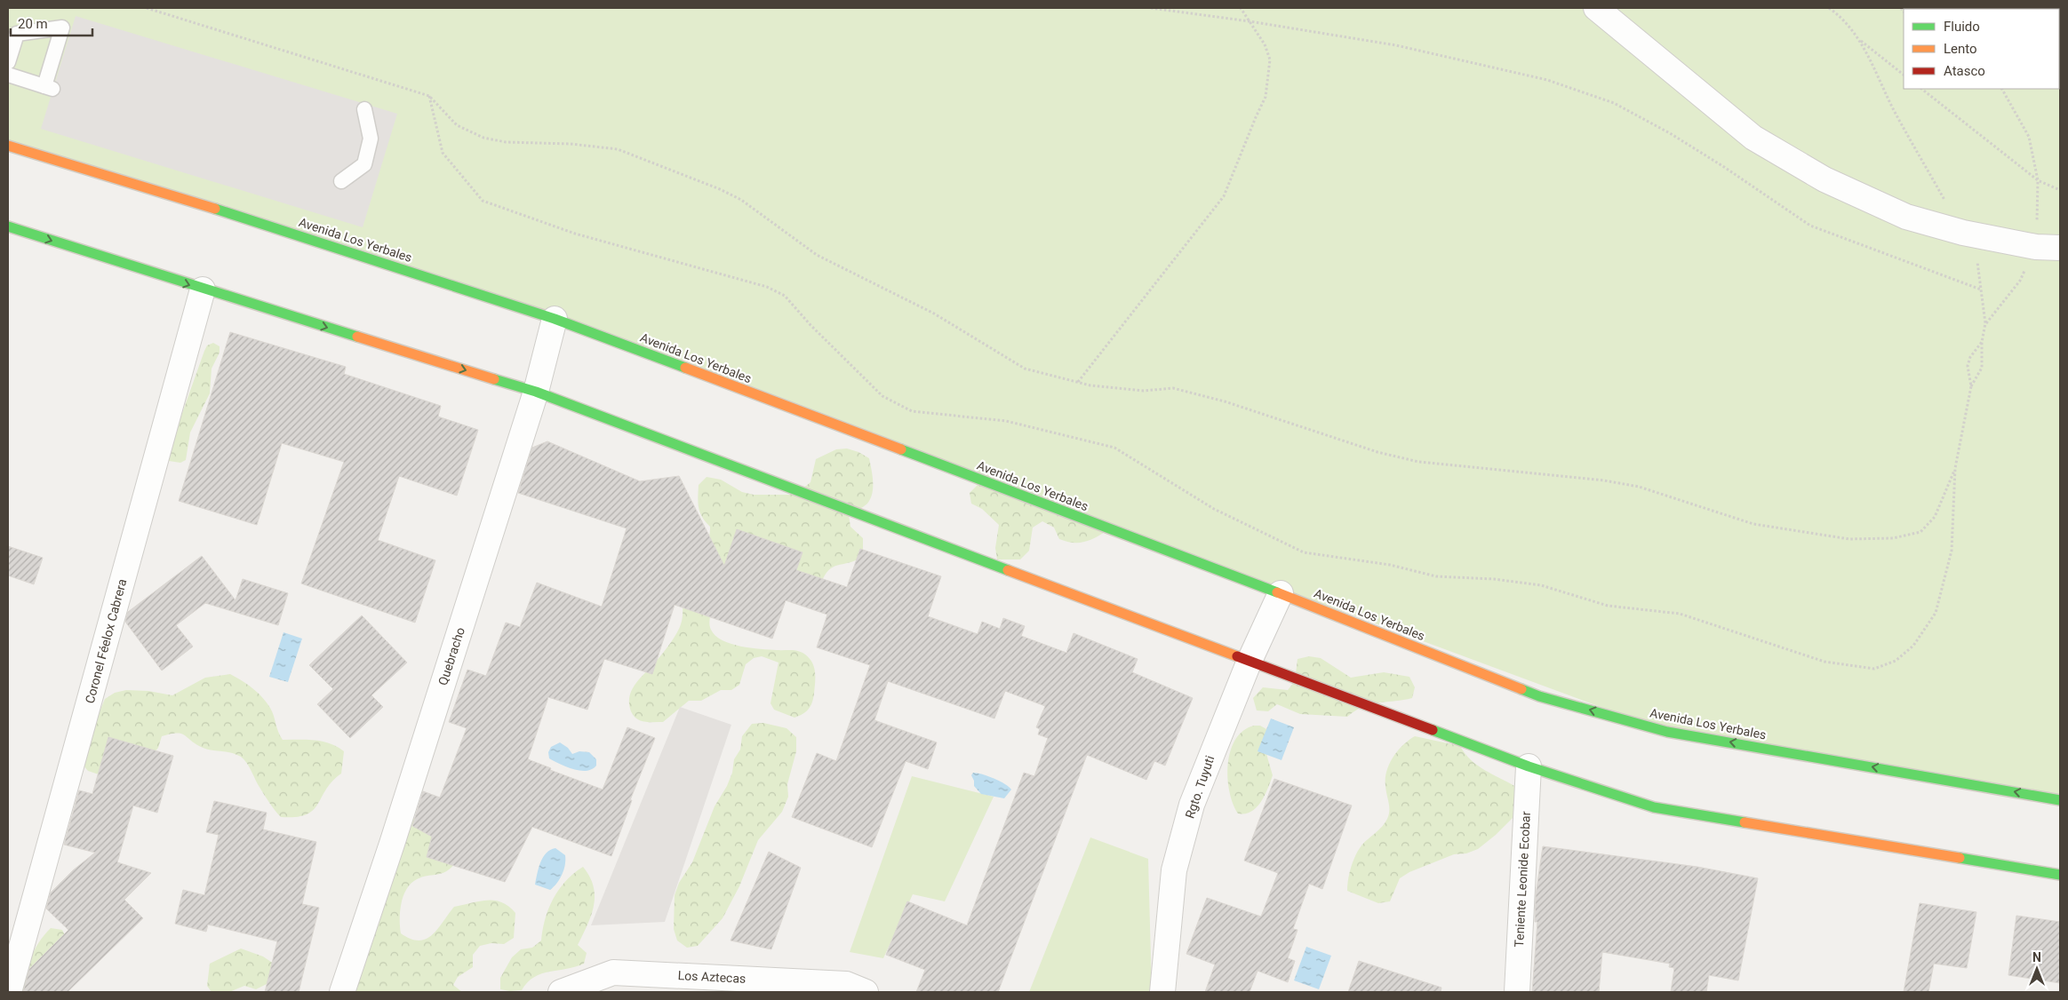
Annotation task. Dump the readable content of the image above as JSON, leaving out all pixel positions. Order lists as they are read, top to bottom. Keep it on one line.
{"streets":{"street":["Avenida Los Yerbales","Coronel Féelox Cabrera","Quebracho","Rgto. Tuyuti","Teniente Leonide Ecobar","Los Aztecas"]},"crossings":[["Avenida Los Yerbales","Quebracho"],["Avenida Los Yerbales","Rgto. Tuyuti"]],"legend":["Fluido","Lento","Atasco"],"scale_bar":"20 m","north":"top"}
